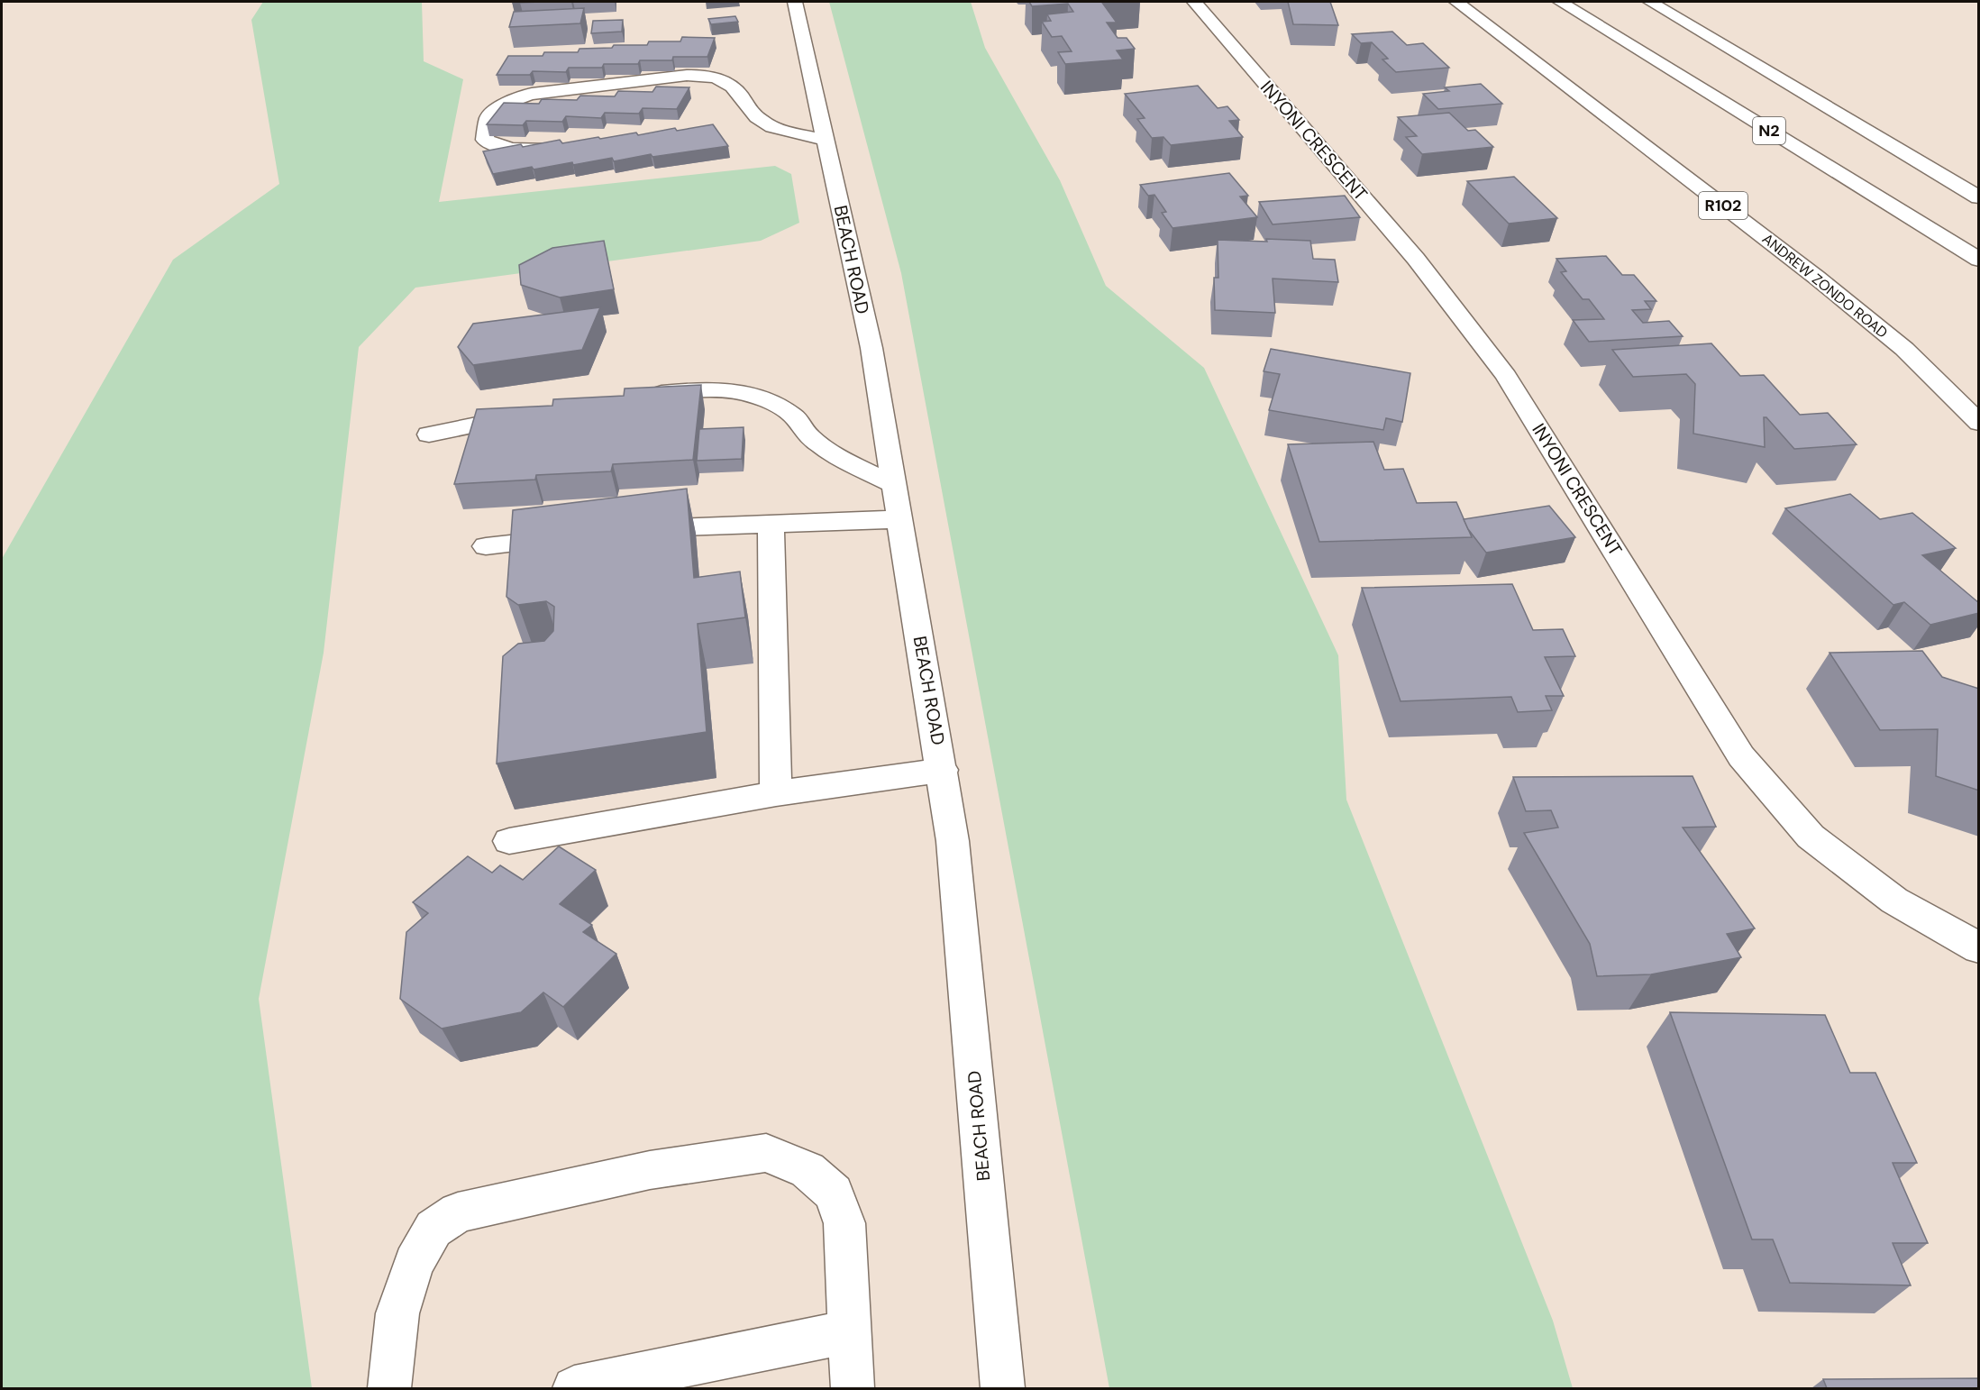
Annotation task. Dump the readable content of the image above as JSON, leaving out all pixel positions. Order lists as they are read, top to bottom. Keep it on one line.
{"streets":{"main road":["N2","INYONI CRESCENT","R102","BEACH ROAD","ANDREW ZONDO ROAD"]}}
